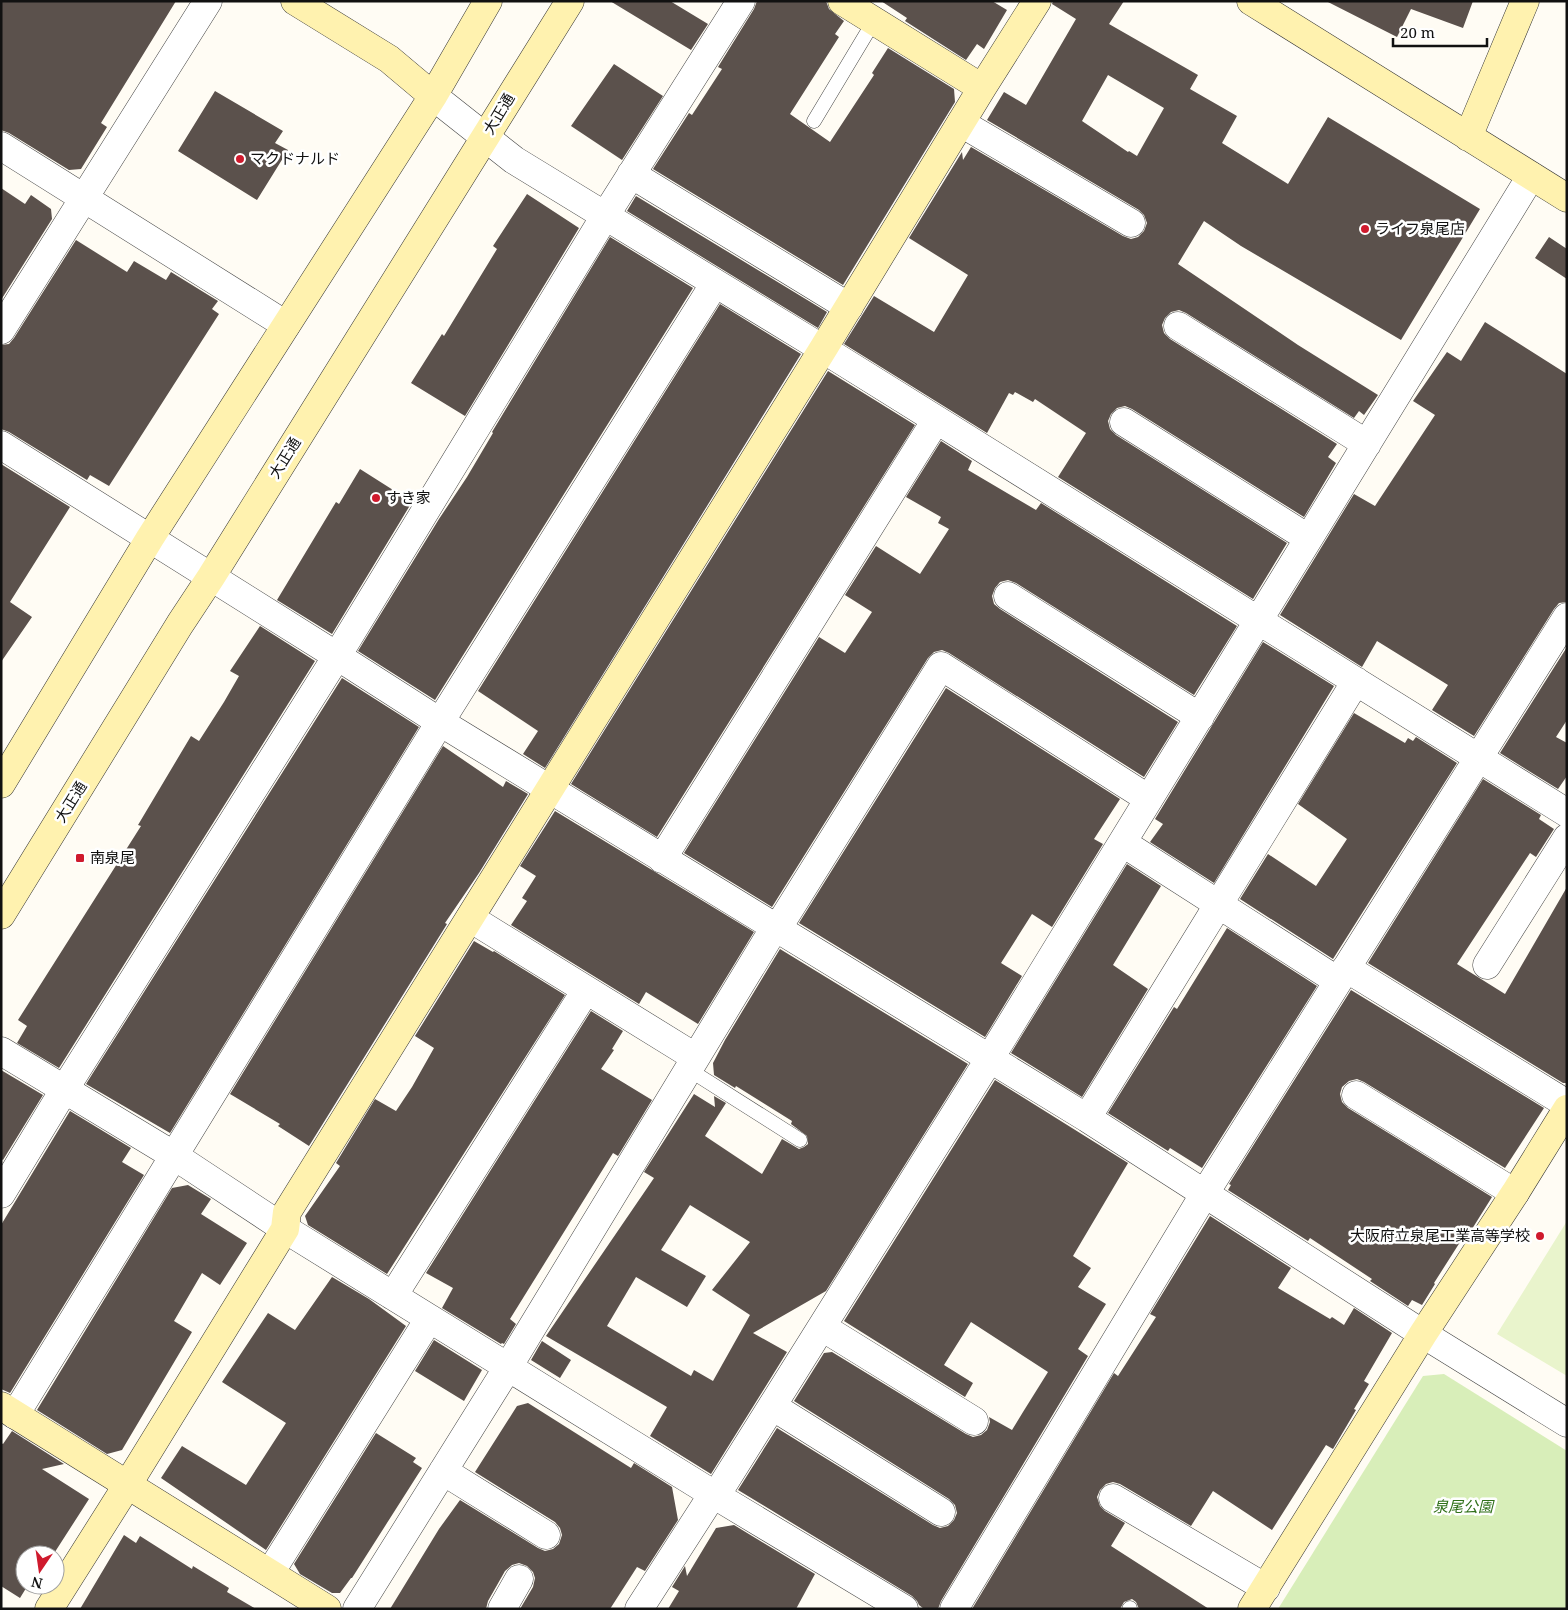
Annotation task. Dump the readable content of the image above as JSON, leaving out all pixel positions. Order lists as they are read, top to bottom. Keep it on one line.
{"streets":{"street":["大正通"]},"parks":["泉尾公園"],"places":{"other":["マクドナルド","ライフ泉尾店","すき家","大阪府立泉尾工業高等学校"],"transit":["南泉尾"]},"scale_bar":"20 m","north":"bottom"}
